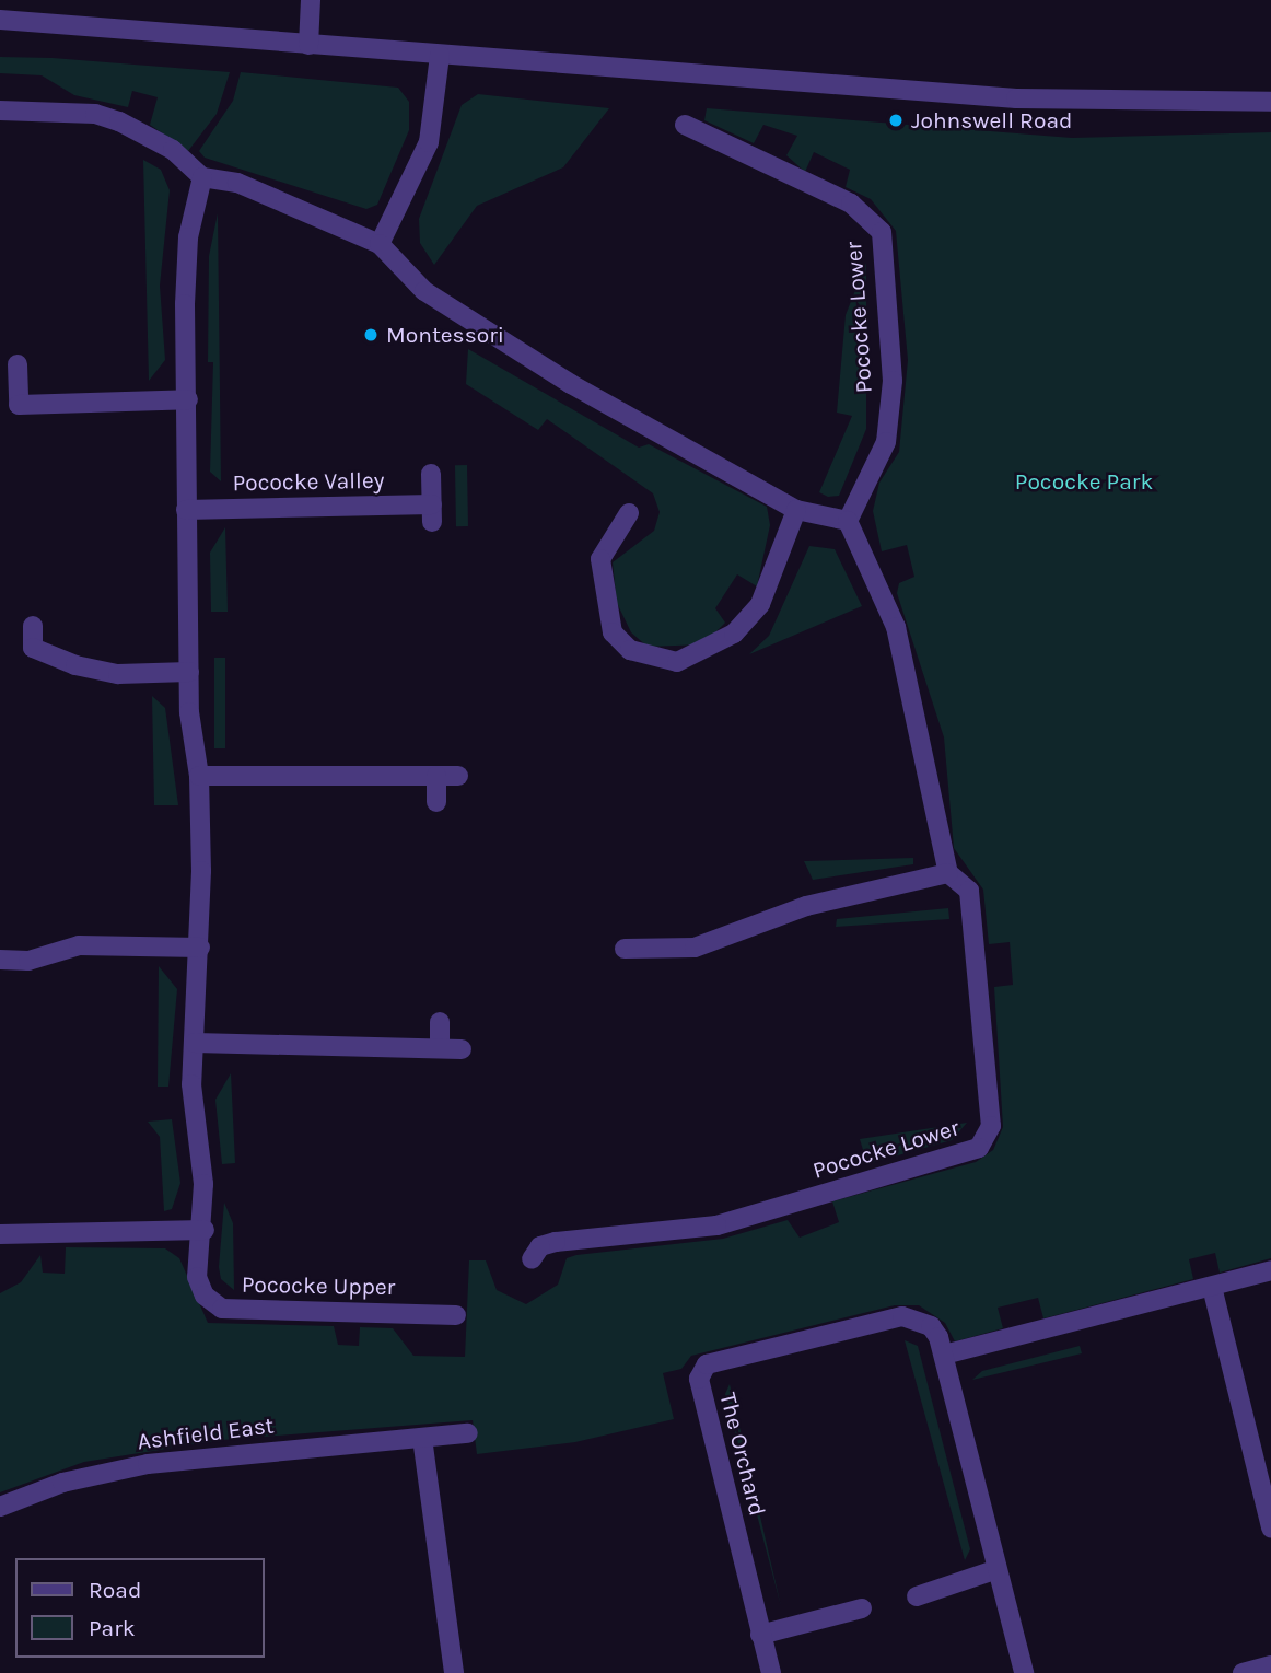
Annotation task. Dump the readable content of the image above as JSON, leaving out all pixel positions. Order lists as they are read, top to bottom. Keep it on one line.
{"streets":{"street":["Pococke Lower","Pococke Valley","Pococke Upper","Ashfield East","The Orchard"]},"parks":["Pococke Park"],"places":["Johnswell Road","Montessori"],"legend":["Road","Park"]}
